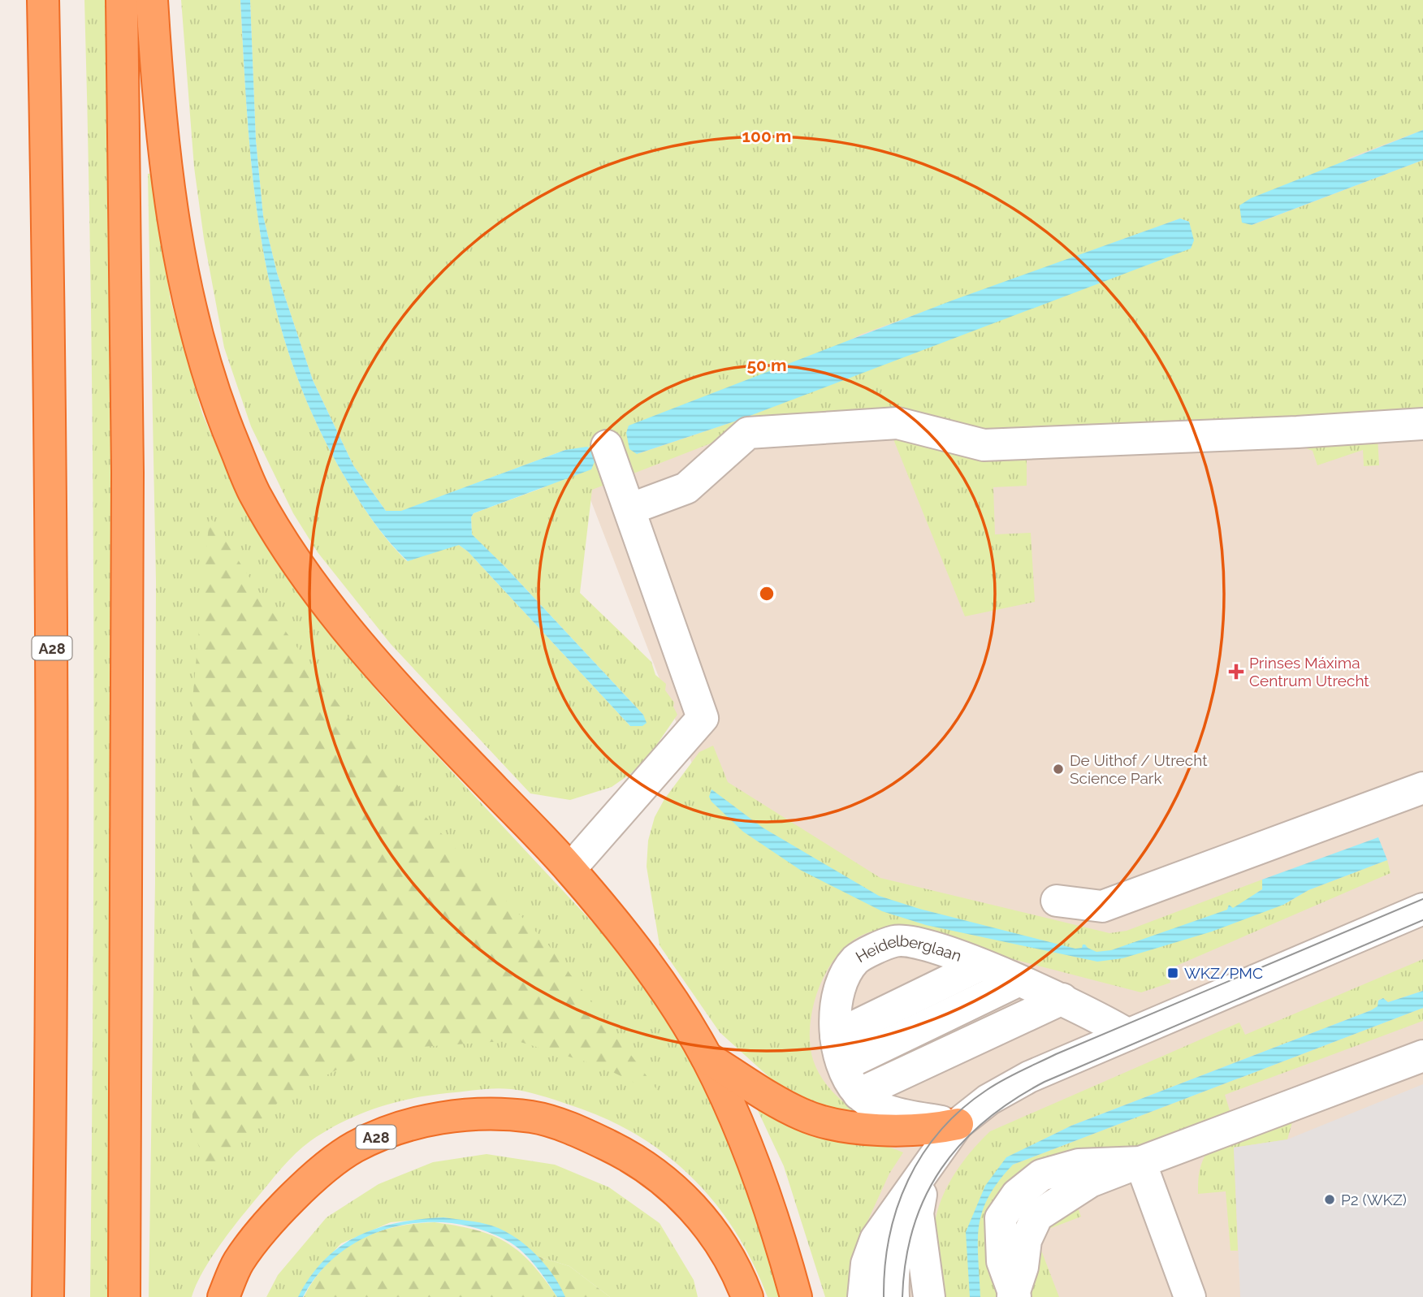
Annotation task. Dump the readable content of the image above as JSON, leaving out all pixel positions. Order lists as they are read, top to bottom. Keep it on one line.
{"streets":{"highway":["A28"],"lane":["Heidelberglaan"]},"places":{"health":["Prinses Máxima Centrum Utrecht"],"other":["De Uithof / Utrecht Science Park","P2 (WKZ)"],"transit":["WKZ/PMC"]},"rings":["100 m","50 m"]}
